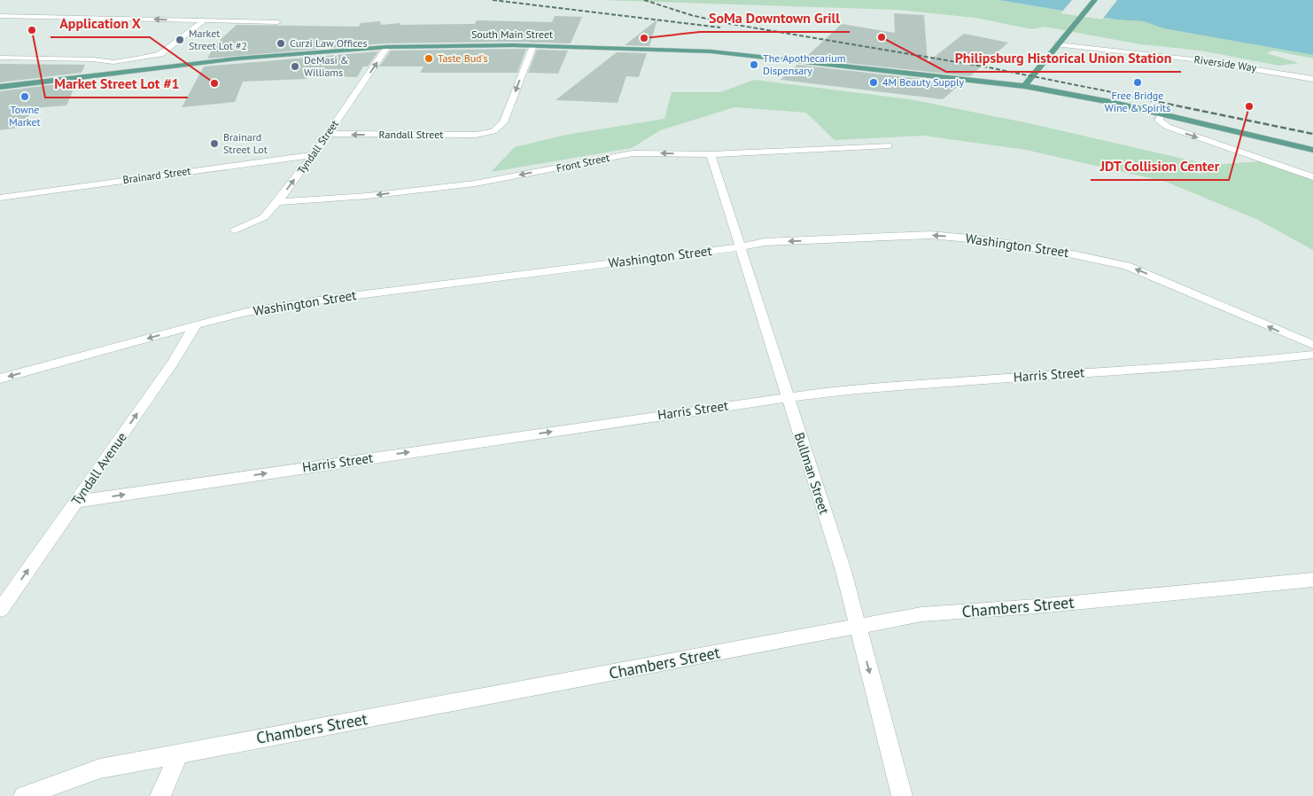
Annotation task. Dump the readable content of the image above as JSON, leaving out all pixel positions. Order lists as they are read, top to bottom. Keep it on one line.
{"streets":{"main road":["South Main Street"],"street":["Riverside Way","Randall Street","Tyndall Street","Front Street","Brainard Street","Washington Street","Harris Street","Tyndall Avenue","Bullman Street","Chambers Street"]},"crossings":[["South Main Street","Randall Street"],["South Main Street","Tyndall Street"],["Randall Street","Tyndall Street"],["Tyndall Street","Front Street"],["Tyndall Street","Brainard Street"],["Front Street","Bullman Street"],["Washington Street","Tyndall Avenue"],["Washington Street","Bullman Street"],["Harris Street","Tyndall Avenue"],["Harris Street","Bullman Street"],["Bullman Street","Chambers Street"]],"one_way":["Randall Street","Tyndall Street","Front Street","Washington Street","Harris Street","Tyndall Avenue"],"places":["Market Street Lot #1","Philipsburg Historical Union Station","SoMa Downtown Grill","Market Street Lot #2","Curzi Law Offices","Taste Bud's","The Apothecarium Dispensary","DeMasi & Williams","4M Beauty Supply","Free Bridge Wine & Spirits","Application X","Towne Market","JDT Collision Center","Brainard Street Lot"]}
